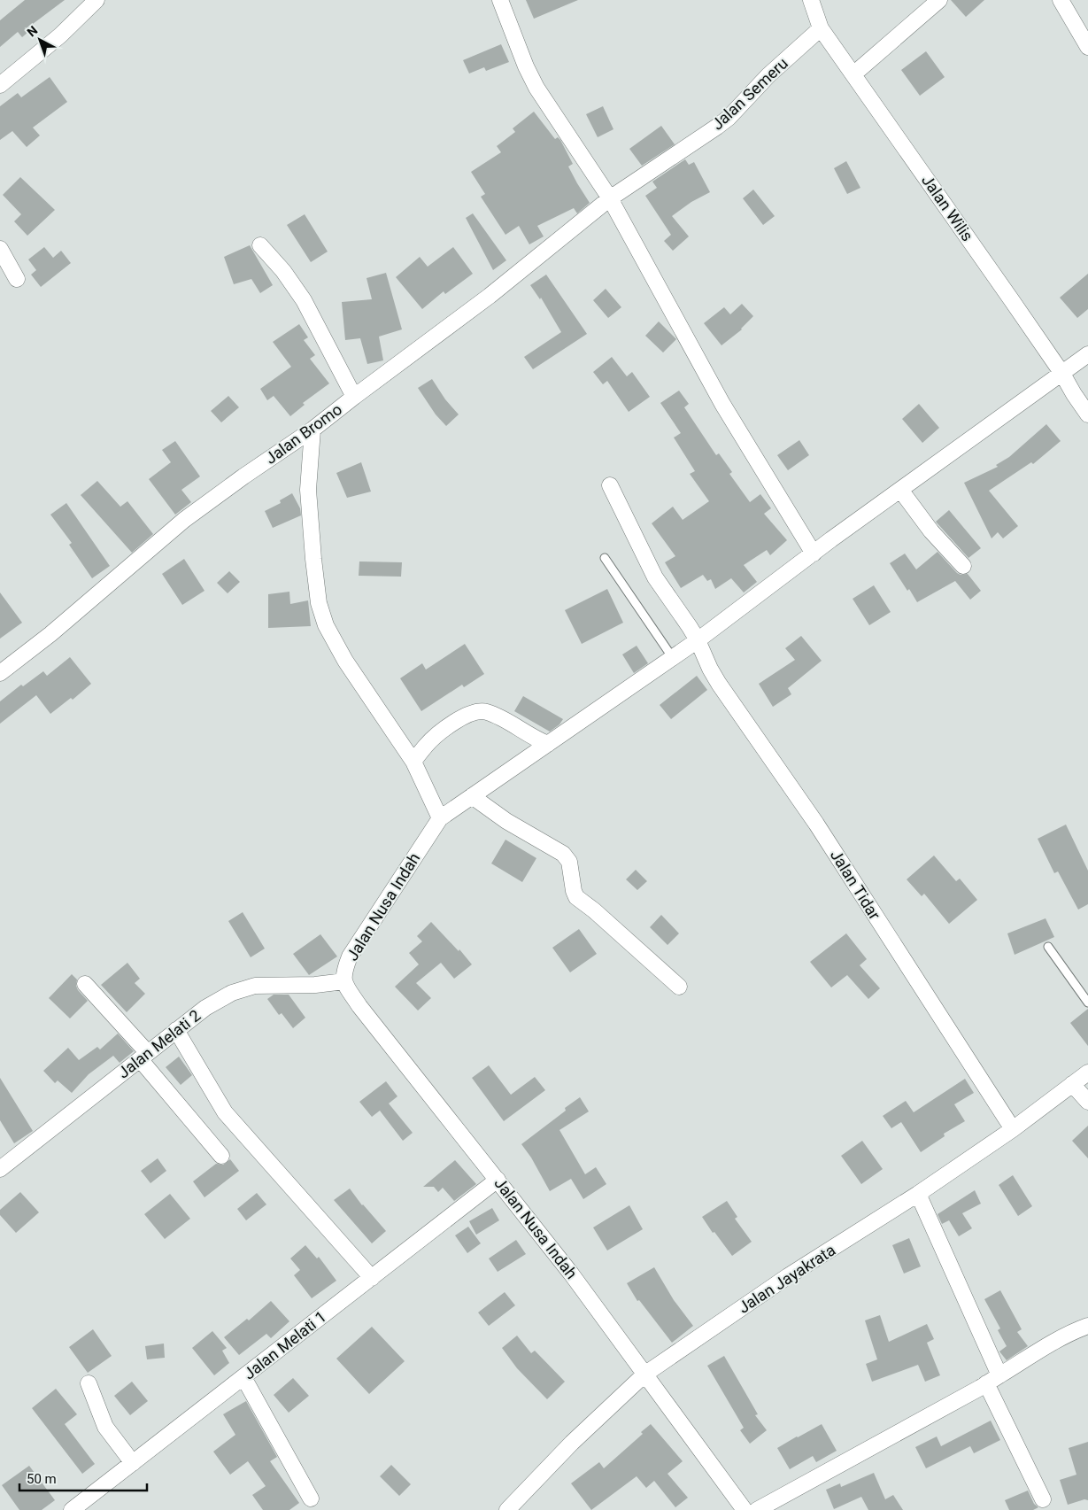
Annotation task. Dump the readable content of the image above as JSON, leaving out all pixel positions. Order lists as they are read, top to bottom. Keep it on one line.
{"streets":{"street":["Jalan Semeru","Jalan Wilis","Jalan Bromo","Jalan Tidar","Jalan Nusa Indah","Jalan Melati 2","Jalan Jayakrata","Jalan Melati 1"]},"crossings":[["Jalan Semeru","Jalan Wilis"],["Jalan Semeru","Jalan Bromo"],["Jalan Tidar","Jalan Jayakrata"],["Jalan Nusa Indah","Jalan Melati 2"],["Jalan Nusa Indah","Jalan Jayakrata"],["Jalan Nusa Indah","Jalan Melati 1"]],"scale_bar":"50 m","north":"top left"}
